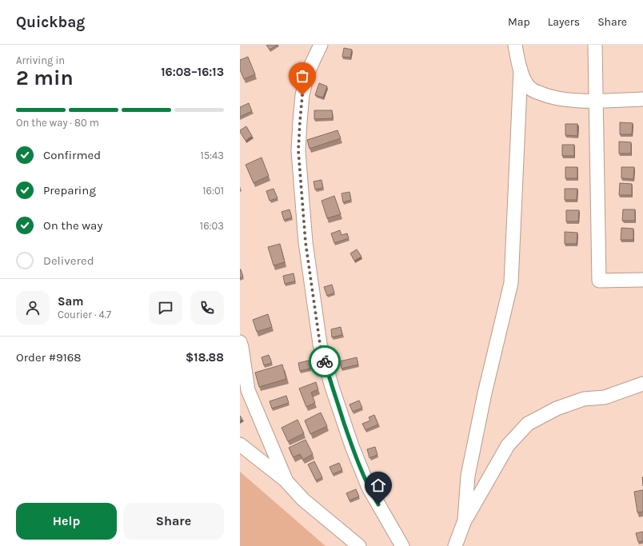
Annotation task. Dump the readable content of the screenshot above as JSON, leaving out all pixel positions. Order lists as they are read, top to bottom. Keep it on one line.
{"page":{"header":"Quickbag","nav":["Map","Layers","Share"],"heading":["2 min","Arriving in","16:08–16:13"],"panel":["Sam","Courier · 4.7","Order #9168","$18.88"],"bar":"On the way · 80 m","list":[["Confirmed","15:43"],["Preparing","16:01"],["On the way","16:03"],"Delivered"],"buttons":["Help","Share"]}}
